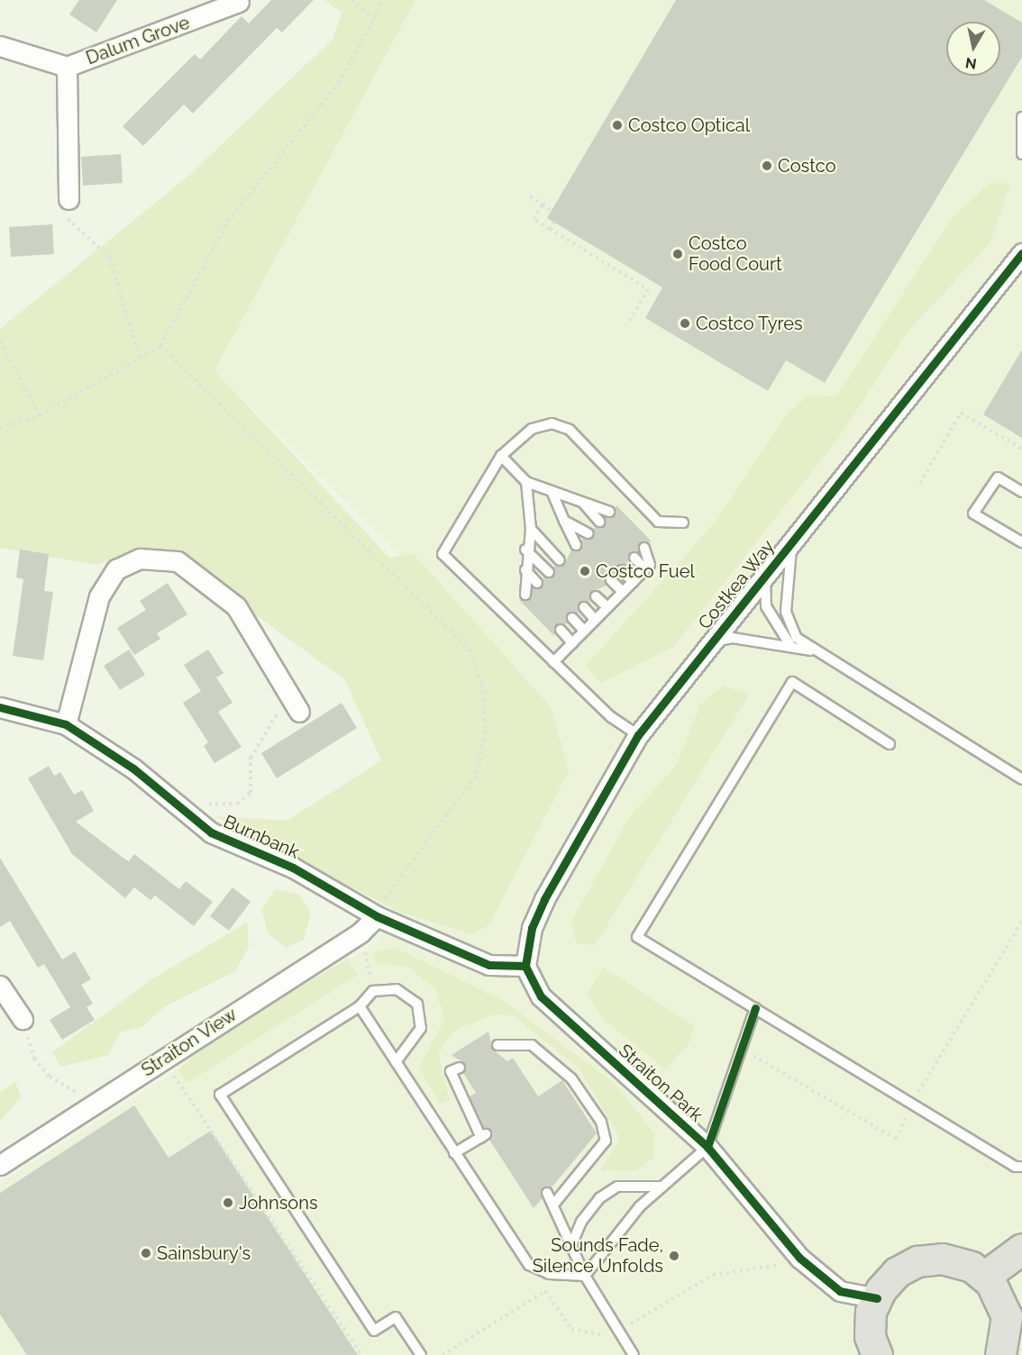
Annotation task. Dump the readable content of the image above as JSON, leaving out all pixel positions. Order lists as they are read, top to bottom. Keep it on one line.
{"streets":{"street":["Dalum Grove","Costkea Way","Burnbank","Straiton View","Straiton Park"]},"crossings":[["Costkea Way","Burnbank"],["Costkea Way","Straiton Park"],["Burnbank","Straiton View"],["Burnbank","Straiton Park"]],"places":["Costco Optical","Costco","Costco Food Court","Costco Tyres","Costco Fuel","Johnsons","Sainsbury's","Sounds Fade, Silence Unfolds"],"north":"bottom"}
